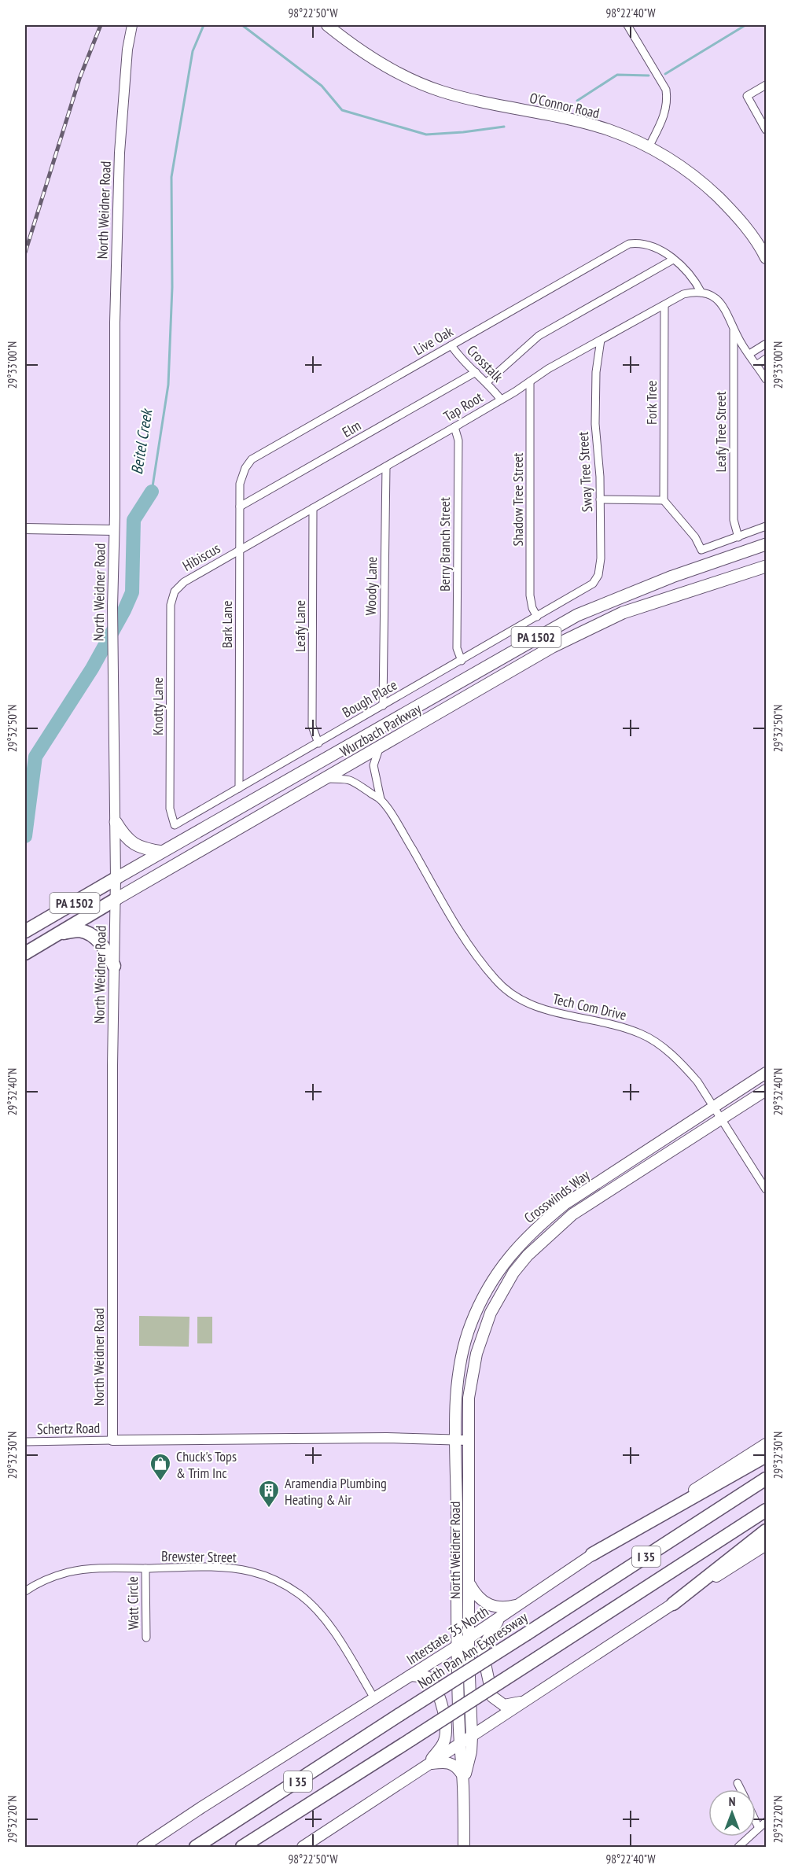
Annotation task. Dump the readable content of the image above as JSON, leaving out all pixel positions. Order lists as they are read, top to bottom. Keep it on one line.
{"streets":{"highway":["PA 1502","Wurzbach Parkway","I 35","North Pan Am Expressway"],"main road":["O'Connor Road","North Weidner Road","Crosswinds Way","Interstate 35 North"],"street":["Live Oak","Crosstalk","Fork Tree","Tap Root","Elm","Leafy Tree Street","Sway Tree Street","Shadow Tree Street","Berry Branch Street","Hibiscus","Woody Lane","Bark Lane","Leafy Lane","Bough Place","Knotty Lane","Tech Com Drive","Schertz Road","Brewster Street","Watt Circle"]},"crossings":[["North Weidner Road","Wurzbach Parkway"],["North Weidner Road","Crosswinds Way"],["North Weidner Road","Schertz Road"],["North Weidner Road","Interstate 35 North"],["Live Oak","Crosstalk"],["Live Oak","Bark Lane"],["Crosstalk","Tap Root"],["Crosstalk","Elm"],["Fork Tree","Tap Root"],["Tap Root","Sway Tree Street"],["Tap Root","Shadow Tree Street"],["Tap Root","Berry Branch Street"],["Tap Root","Hibiscus"],["Tap Root","Woody Lane"],["Tap Root","Bark Lane"],["Tap Root","Leafy Lane"],["Elm","Bark Lane"],["Sway Tree Street","Bough Place"],["Shadow Tree Street","Bough Place"],["Berry Branch Street","Bough Place"],["Hibiscus","Bark Lane"],["Hibiscus","Knotty Lane"],["Woody Lane","Bough Place"],["Bark Lane","Bough Place"],["Leafy Lane","Bough Place"],["Bough Place","Knotty Lane"],["Wurzbach Parkway","Tech Com Drive"],["Tech Com Drive","Crosswinds Way"],["Brewster Street","Watt Circle"],["Brewster Street","Interstate 35 North"]],"water":["Beitel Creek"],"places":{"shop":["Chuck's Tops & Trim Inc"],"building":["Aramendia Plumbing Heating & Air"]},"north":"top","coordinates":["98°22'50\"W","98°22'40\"W","29°33'00\"N","29°32'50\"N","29°32'40\"N","29°32'30\"N","29°32'20\"N"]}
